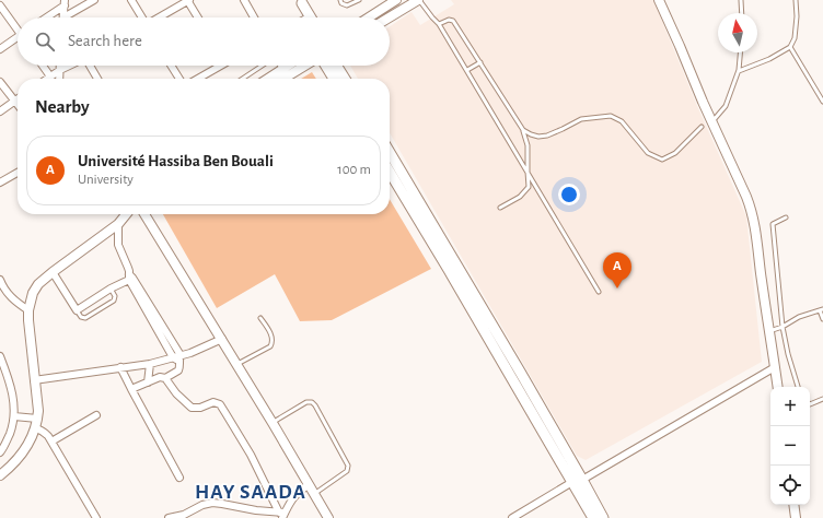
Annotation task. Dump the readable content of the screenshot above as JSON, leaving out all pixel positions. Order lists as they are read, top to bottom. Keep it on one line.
{"districts":["HAY SAADA"],"north":"top","page":{"search":"Search here","heading":"Nearby","list":[{"mark":"A","name":"Université Hassiba Ben Bouali","note":"University","value":"100 m"}],"pins":"A","map_buttons":["+","−"]}}
